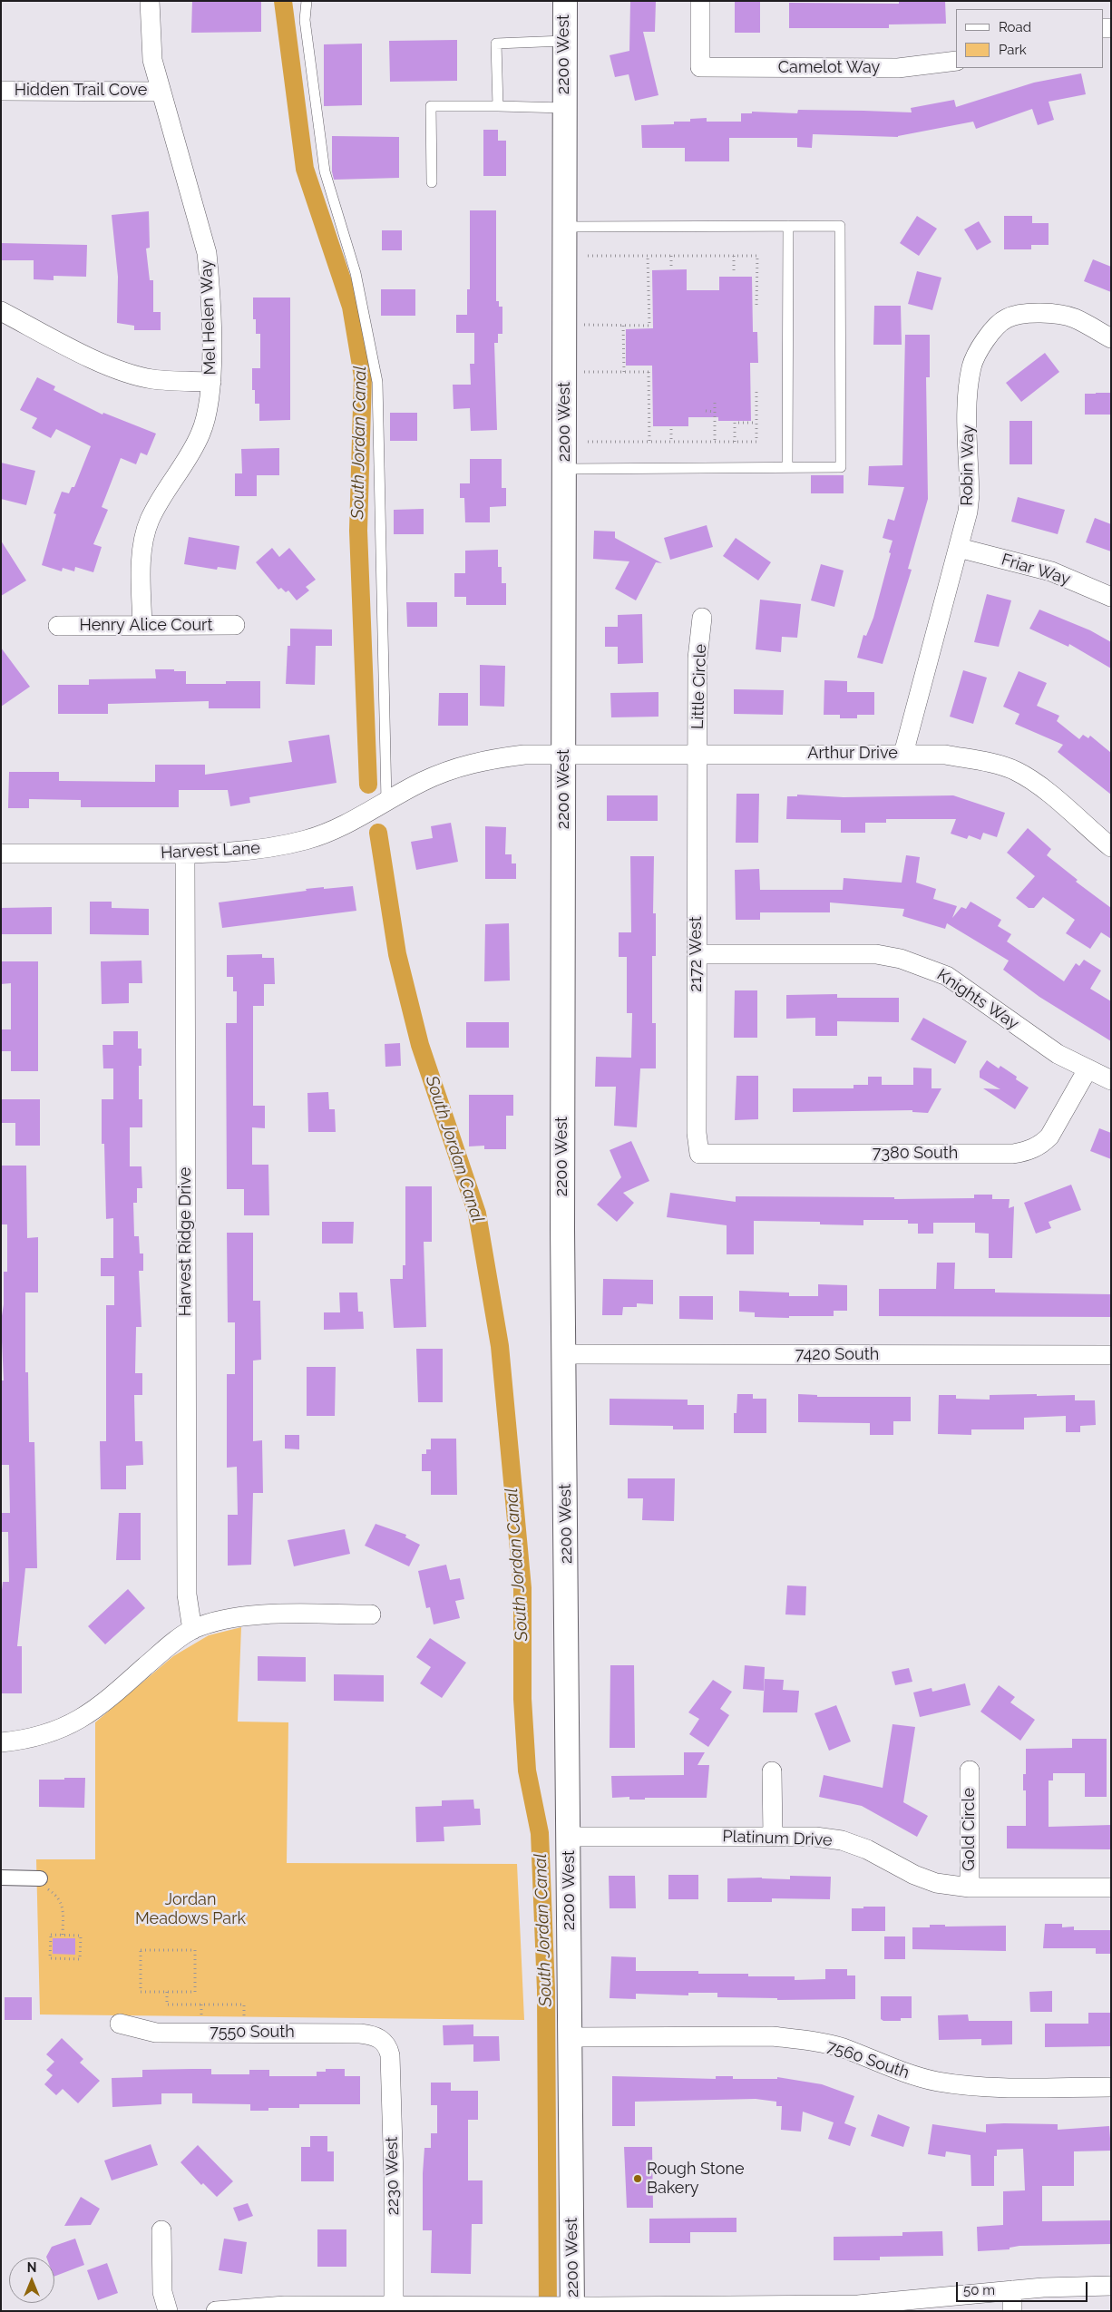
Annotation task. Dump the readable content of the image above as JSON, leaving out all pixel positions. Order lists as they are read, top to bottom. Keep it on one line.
{"streets":{"street":["2200 West","Camelot Way","Hidden Trail Cove","Mel Helen Way","Robin Way","Friar Way","Henry Alice Court","Little Circle","Arthur Drive","Harvest Lane","2172 West","Knights Way","7380 South","Harvest Ridge Drive","7420 South","Gold Circle","Platinum Drive","7550 South","7560 South","2230 West"]},"crossings":[["2200 West","Arthur Drive"],["2200 West","Harvest Lane"],["2200 West","7420 South"],["2200 West","Platinum Drive"],["2200 West","7560 South"],["Hidden Trail Cove","Mel Helen Way"],["Mel Helen Way","Henry Alice Court"],["Robin Way","Friar Way"],["Robin Way","Arthur Drive"],["Little Circle","Arthur Drive"],["Little Circle","2172 West"],["Arthur Drive","Harvest Lane"],["Arthur Drive","2172 West"],["Harvest Lane","Harvest Ridge Drive"],["2172 West","Knights Way"],["2172 West","7380 South"],["Knights Way","7380 South"],["Gold Circle","Platinum Drive"],["7550 South","2230 West"]],"water":["South Jordan Canal"],"parks":["Jordan Meadows Park"],"places":["Rough Stone Bakery"],"legend":["Road","Park"],"scale_bar":"50 m","north":"top"}
